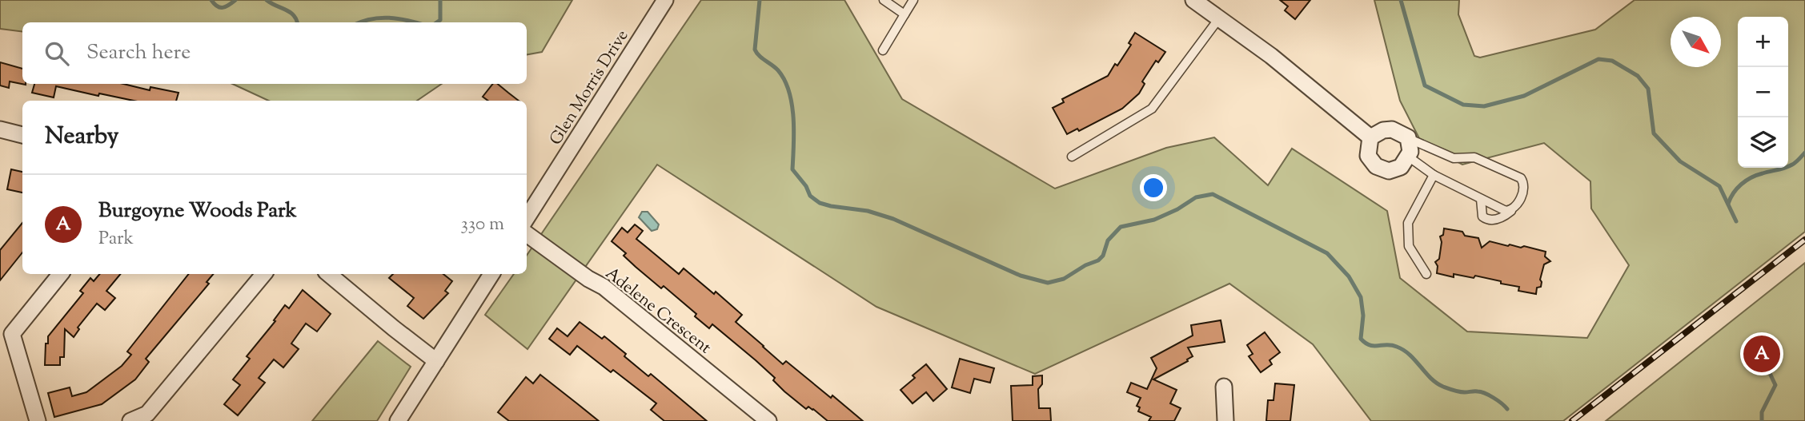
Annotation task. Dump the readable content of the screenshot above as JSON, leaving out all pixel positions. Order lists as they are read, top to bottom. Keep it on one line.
{"streets":{"street":["Glen Morris Drive","Adelene Crescent"]},"north":"bottom right","page":{"map_buttons":["+","−"],"search":"Search here","heading":"Nearby","list":[{"mark":"A","name":"Burgoyne Woods Park","note":"Park","value":"330 m"}],"pins":"A"}}
